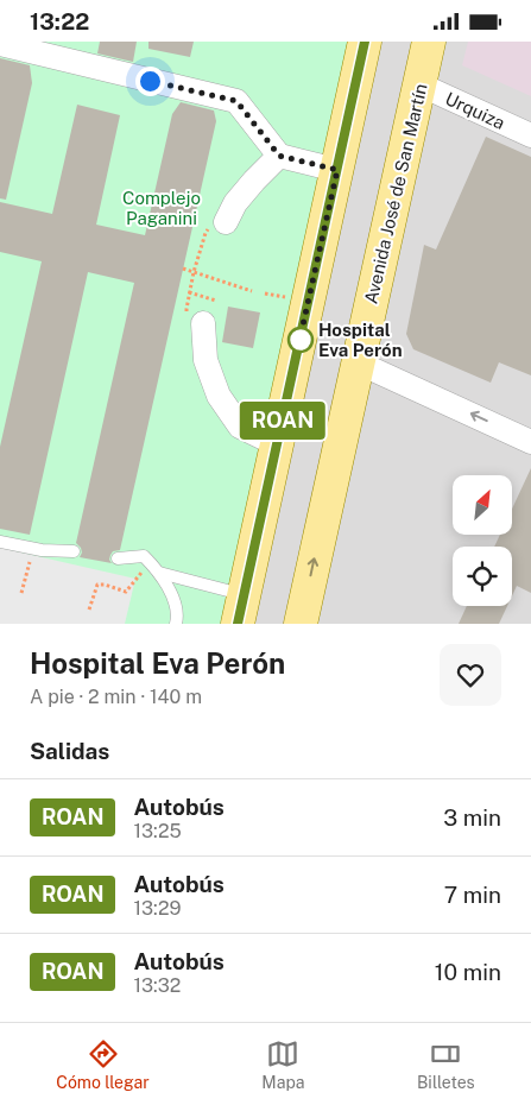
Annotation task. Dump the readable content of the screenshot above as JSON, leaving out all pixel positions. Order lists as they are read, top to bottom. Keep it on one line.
{"streets":{"main road":["Avenida José de San Martín"],"street":["Urquiza"]},"crossings":[["Urquiza","Avenida José de San Martín"]],"parks":["Complejo Paganini"],"places":["Hospital Eva Perón"],"lines":["bus line ROAN"],"north":"top right","page":{"status":"13:22","on_map":"ROAN","heading":[["Hospital Eva Perón","A pie · 2 min · 140 m"],"Salidas"],"list":[{"mark":"ROAN","name":"Autobús","note":"13:25","value":"3 min"},{"mark":"ROAN","name":"Autobús","note":"13:29","value":"7 min"},{"mark":"ROAN","name":"Autobús","note":"13:32","value":"10 min"}],"tabs":["Cómo llegar","Mapa","Billetes"]}}
